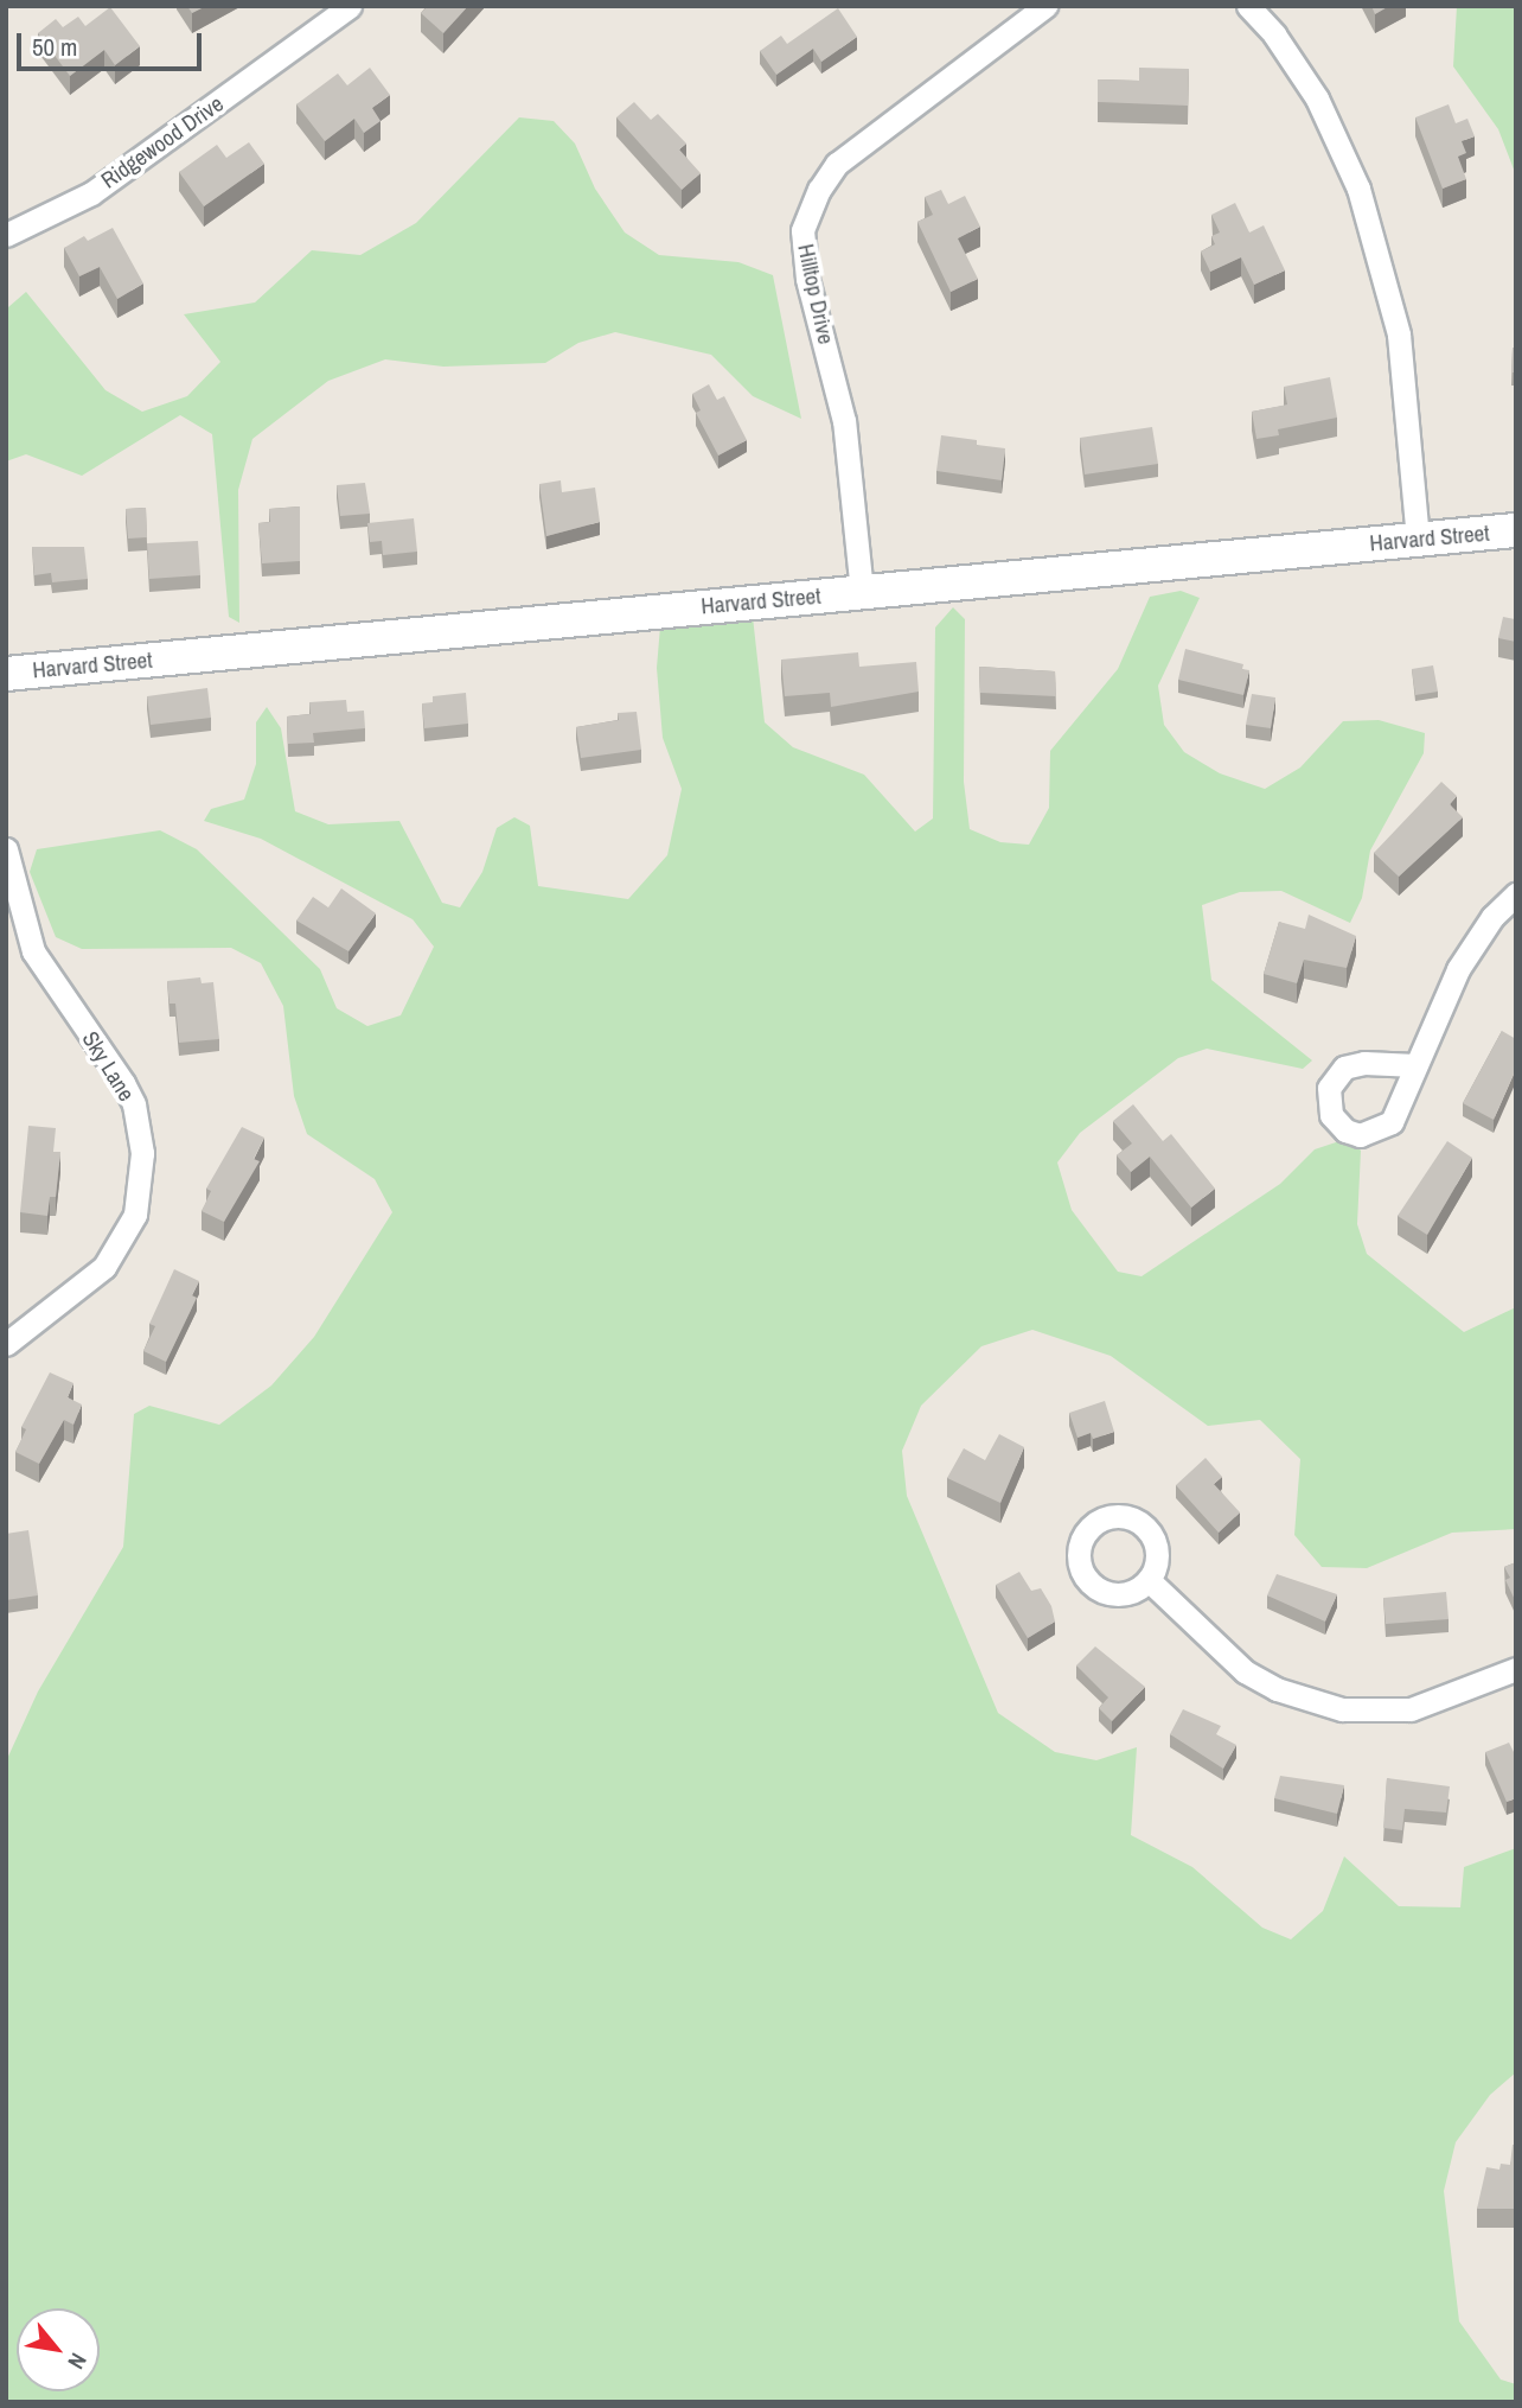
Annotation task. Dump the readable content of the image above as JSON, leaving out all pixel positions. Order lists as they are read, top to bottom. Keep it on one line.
{"streets":{"main road":["Harvard Street"],"street":["Ridgewood Drive","Hilltop Drive","Sky Lane"]},"crossings":[["Hilltop Drive","Harvard Street"]],"scale_bar":"50 m","north":"bottom right"}
